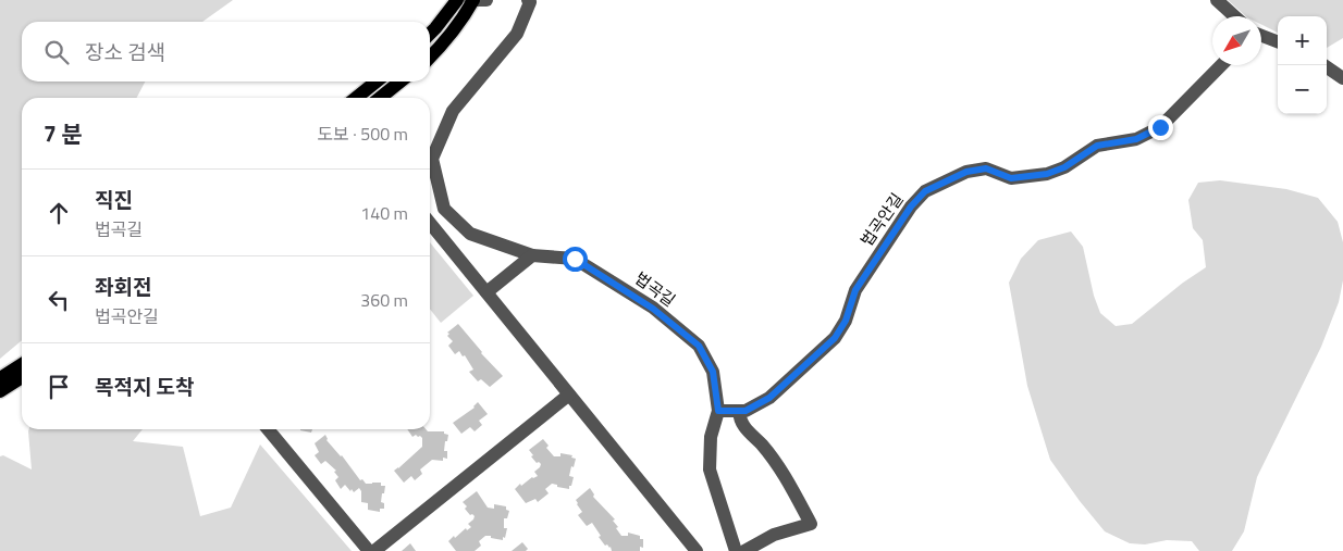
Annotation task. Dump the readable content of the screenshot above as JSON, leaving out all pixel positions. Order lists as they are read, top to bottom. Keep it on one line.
{"streets":{"street":["법곡안길","법곡길"]},"crossings":[["법곡안길","법곡길"]],"north":"bottom left","page":{"map_buttons":["+","−"],"search":"장소 검색","heading":["7 분","도보 · 500 m"],"list":[["직진","법곡길","140 m"],["좌회전","법곡안길","360 m"],"목적지 도착"]}}
